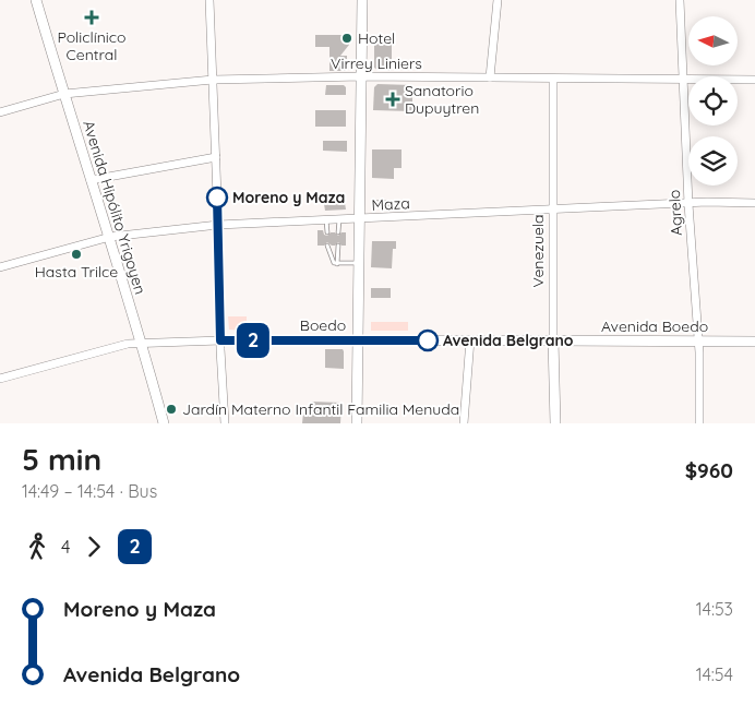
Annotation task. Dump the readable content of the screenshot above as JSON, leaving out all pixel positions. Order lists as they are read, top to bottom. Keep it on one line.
{"streets":{"street":["Virrey Liniers","Maza","Avenida Hipólito Yrigoyen","Agrelo","Venezuela","Boedo","Avenida Boedo"]},"crossings":[["Virrey Liniers","Avenida Hipólito Yrigoyen"],["Virrey Liniers","Agrelo"],["Virrey Liniers","Venezuela"],["Maza","Avenida Hipólito Yrigoyen"],["Maza","Agrelo"],["Maza","Venezuela"],["Avenida Hipólito Yrigoyen","Boedo"],["Agrelo","Avenida Boedo"],["Venezuela","Boedo"],["Venezuela","Avenida Boedo"],["Boedo","Avenida Boedo"]],"places":{"health":["Policlínico Central","Sanatorio Dupuytren"],"other":["Hotel","Moreno y Maza","Hasta Trilce","Avenida Belgrano","Jardín Materno Infantil Familia Menuda"]},"lines":["bus line 2"],"north":"left","page":{"on_map":"2","heading":["5 min","14:49 – 14:54 · Bus","$960"],"legs":["4","2"],"list":[{"name":"Moreno y Maza","value":"14:53"},{"name":"Avenida Belgrano","value":"14:54"}]}}
